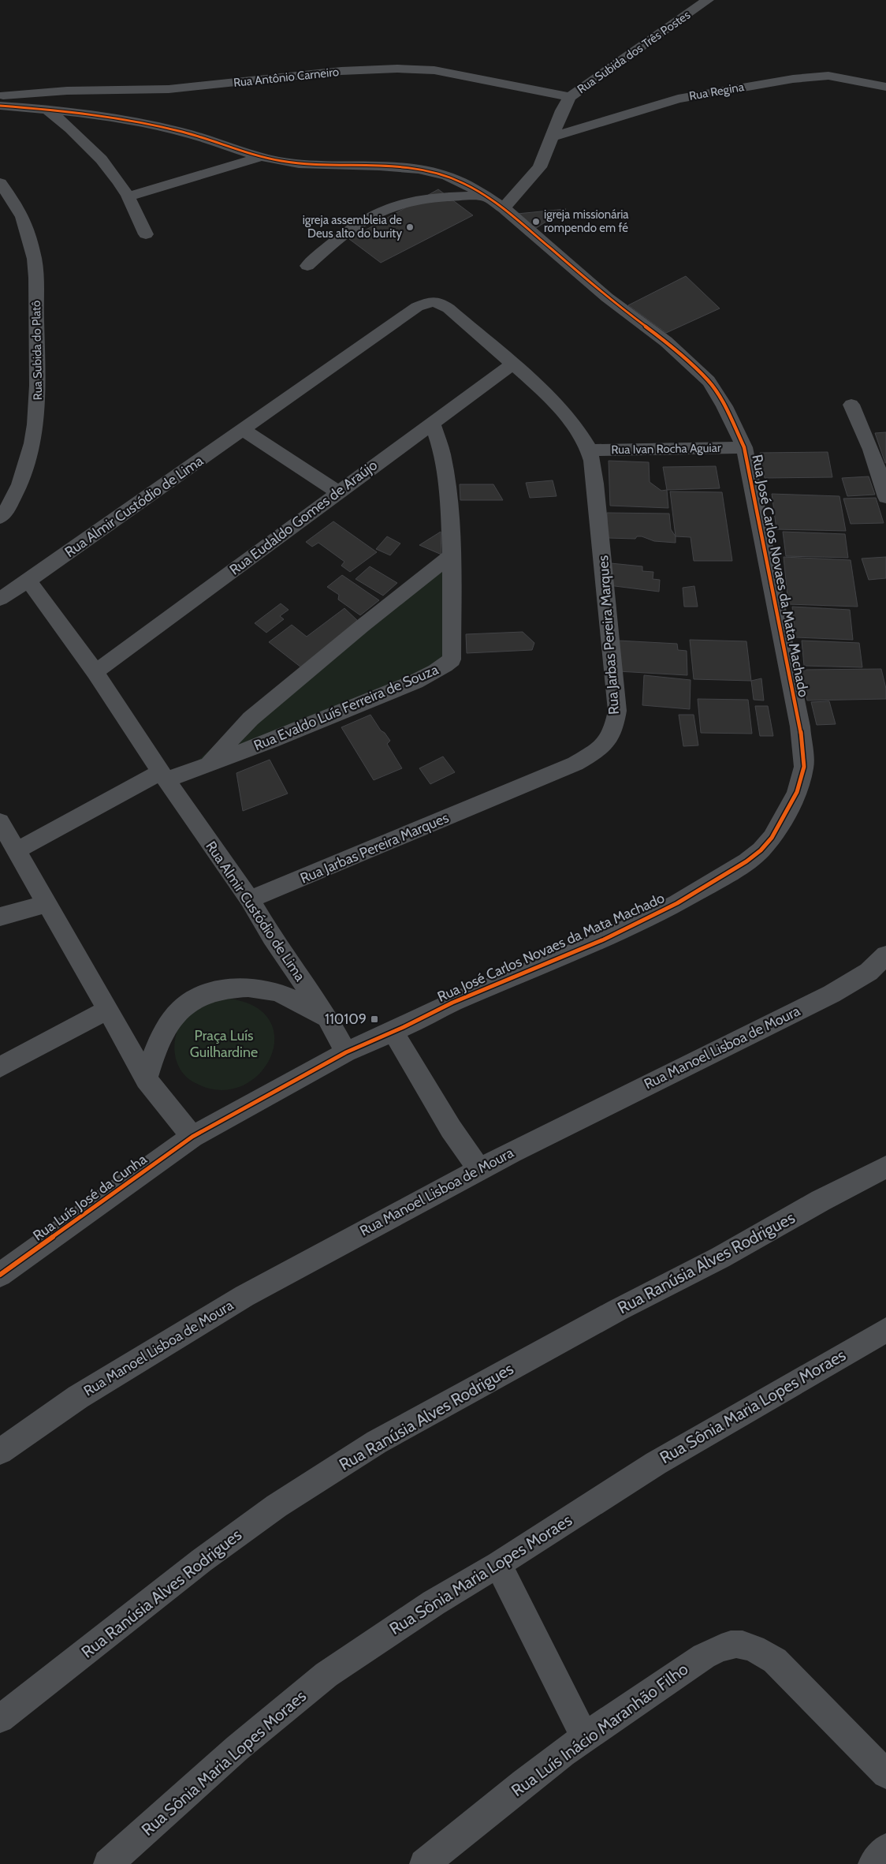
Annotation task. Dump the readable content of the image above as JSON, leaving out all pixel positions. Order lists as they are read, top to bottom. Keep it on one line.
{"streets":{"street":["Rua Subida dos Três Postes","Rua Antônio Carneiro","Rua Regina","Rua Subida do Platô","Rua Ivan Rocha Aguiar","Rua Almir Custódio de Lima","Rua Eudaldo Gomes de Araújo","Rua José Carlos Novaes da Mata Machado","Rua Jarbas Pereira Marques","Rua Evaldo Luís Ferreira de Souza","Rua Manoel Lisboa de Moura","Rua Luís José da Cunha","Rua Ranúsia Alves Rodrigues","Rua Sônia Maria Lopes Moraes","Rua Luís Inácio Maranhão Filho"]},"crossings":[["Rua Subida dos Três Postes","Rua Antônio Carneiro"],["Rua Subida dos Três Postes","Rua Regina"],["Rua Subida dos Três Postes","Rua José Carlos Novaes da Mata Machado"],["Rua Ivan Rocha Aguiar","Rua José Carlos Novaes da Mata Machado"],["Rua Ivan Rocha Aguiar","Rua Jarbas Pereira Marques"],["Rua Almir Custódio de Lima","Rua Eudaldo Gomes de Araújo"],["Rua Almir Custódio de Lima","Rua José Carlos Novaes da Mata Machado"],["Rua Almir Custódio de Lima","Rua Jarbas Pereira Marques"],["Rua Almir Custódio de Lima","Rua Evaldo Luís Ferreira de Souza"],["Rua Eudaldo Gomes de Araújo","Rua Jarbas Pereira Marques"],["Rua Eudaldo Gomes de Araújo","Rua Evaldo Luís Ferreira de Souza"],["Rua José Carlos Novaes da Mata Machado","Rua Luís José da Cunha"]],"parks":["Praça Luís Guilhardine"],"places":{"other":["igreja missionária rompendo em fé","igreja assembleia de Deus alto do burity"],"transit":["110109"]}}
